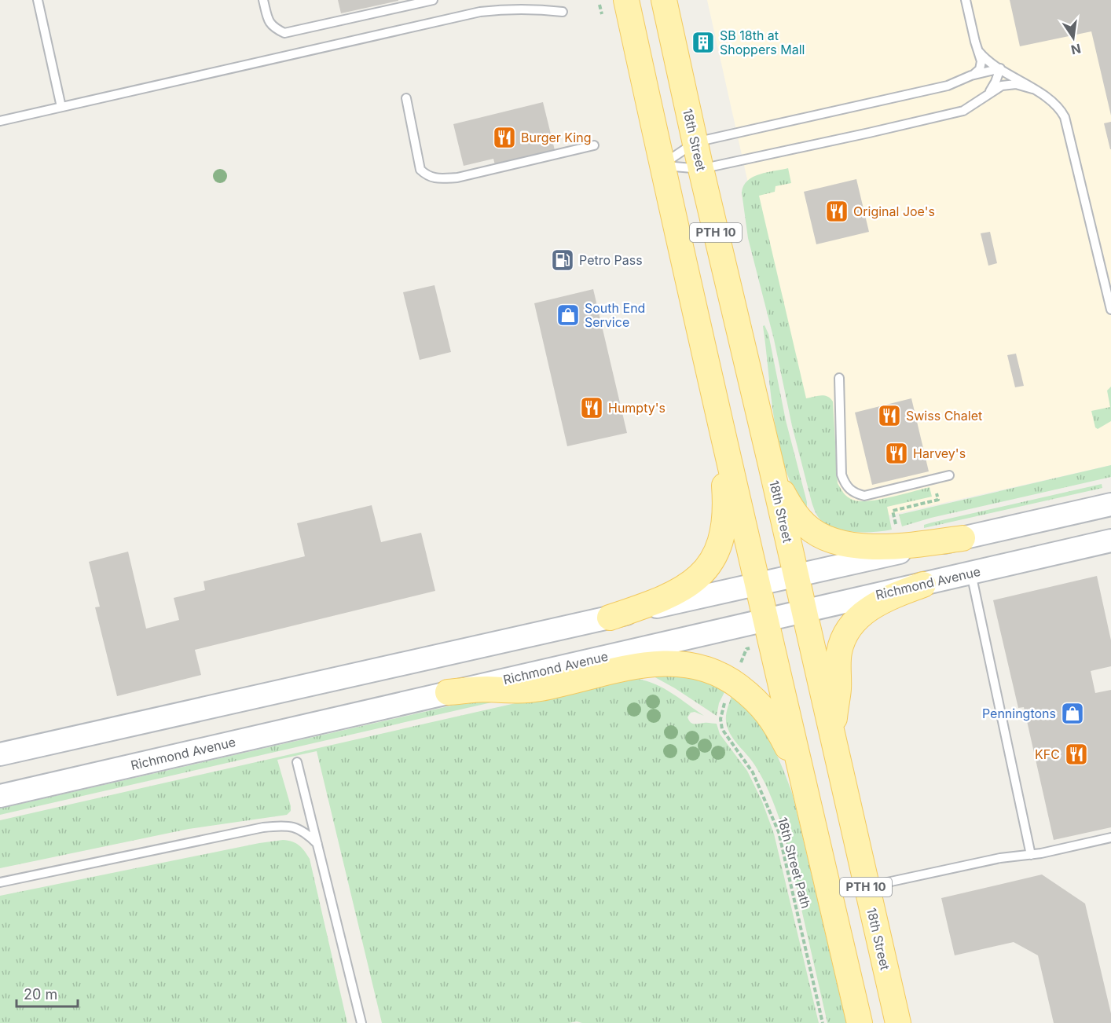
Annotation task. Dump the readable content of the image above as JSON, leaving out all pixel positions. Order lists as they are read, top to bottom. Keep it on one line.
{"streets":{"main road":["18th Street","PTH 10","Richmond Avenue"],"path":["18th Street Path"]},"crossings":[["18th Street","Richmond Avenue"],["PTH 10","Richmond Avenue"]],"places":{"building":["SB 18th at Shoppers Mall"],"restaurant":["Burger King","Original Joe's","Humpty's","Swiss Chalet","Harvey's","KFC"],"fuel station":["Petro Pass"],"shop":["South End Service","Penningtons"]},"scale_bar":"20 m","north":"bottom"}
